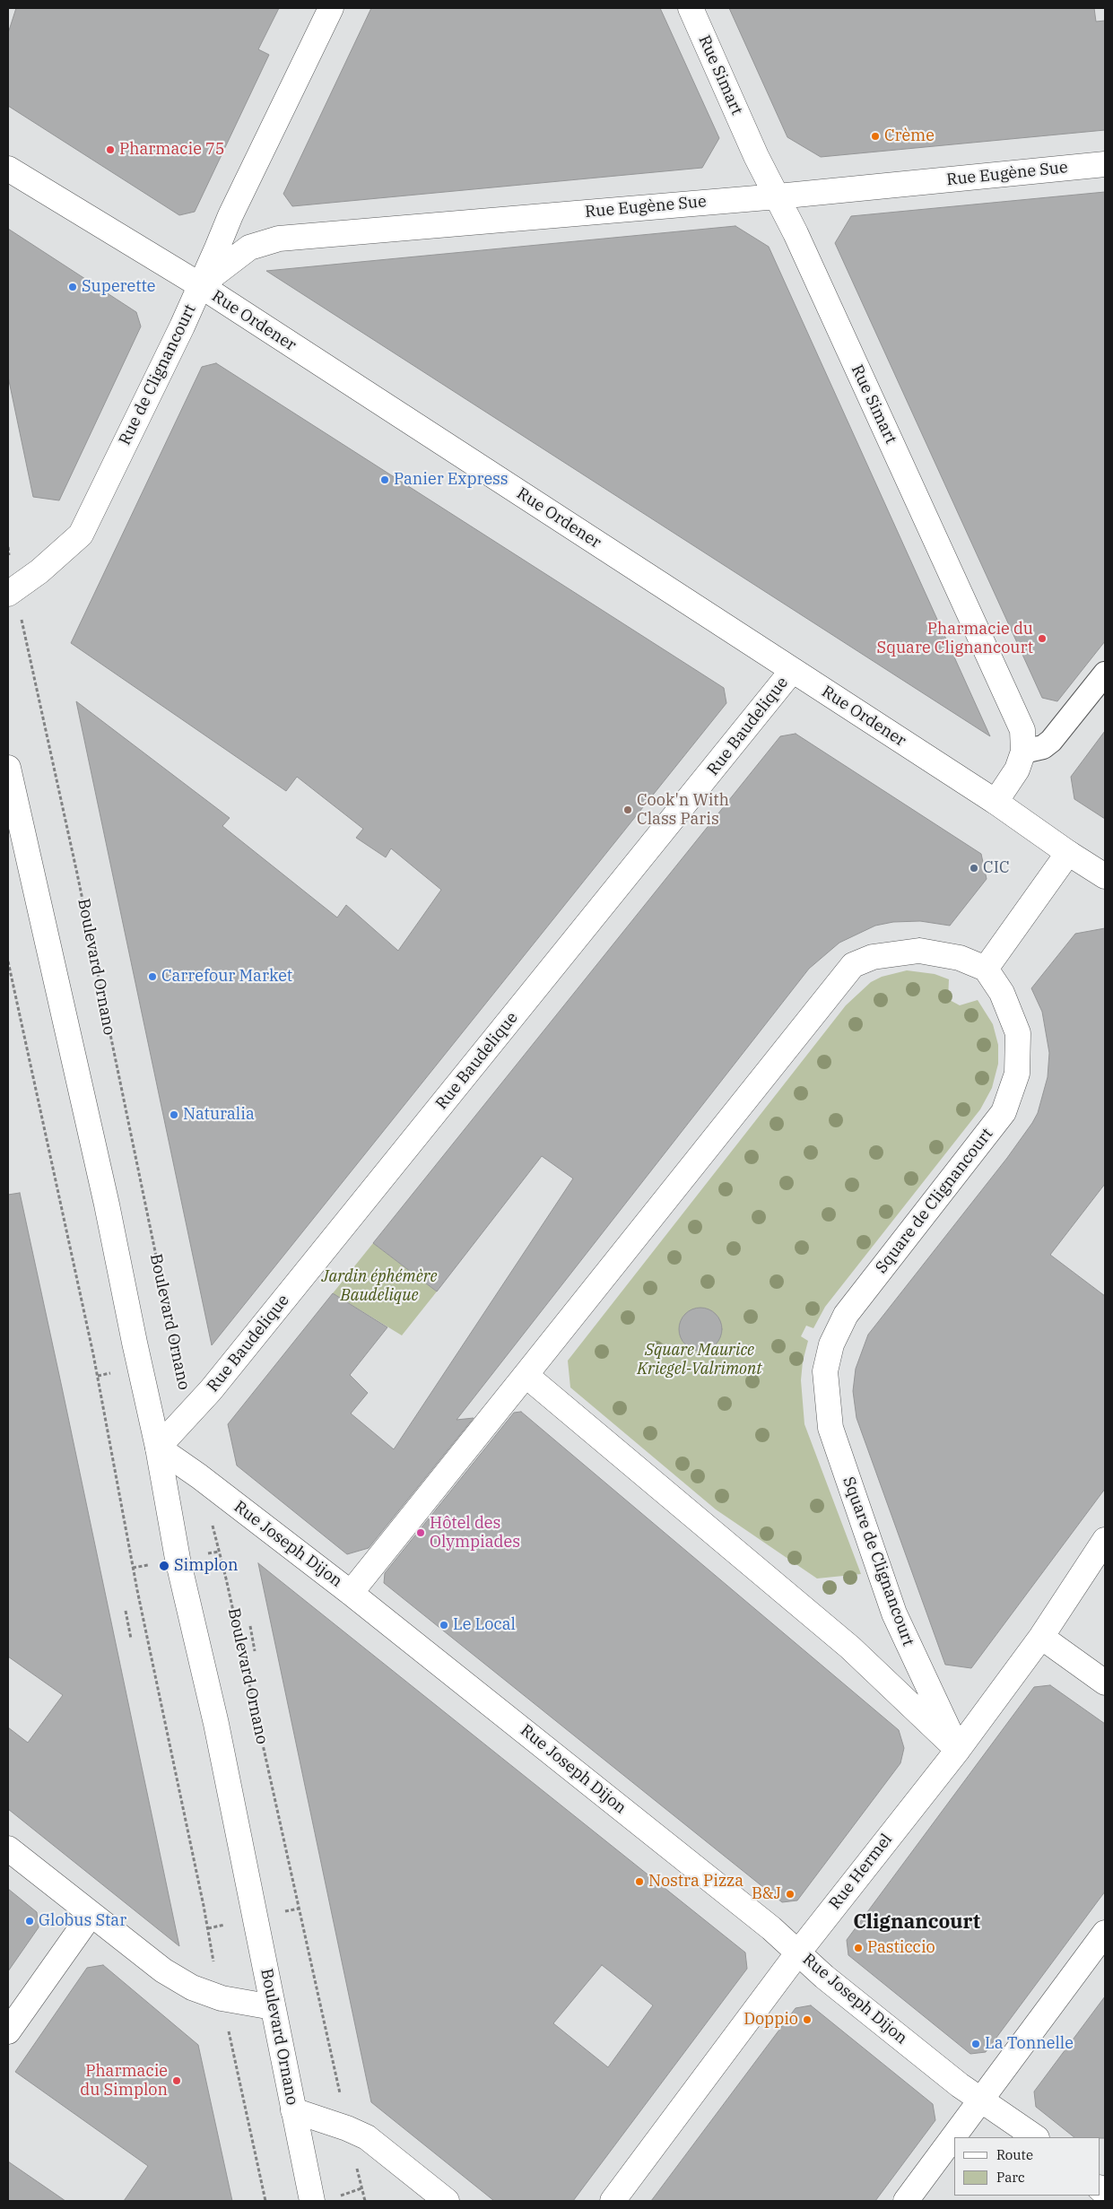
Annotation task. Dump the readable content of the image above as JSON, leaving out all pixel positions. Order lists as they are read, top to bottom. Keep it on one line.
{"streets":{"street":["Rue Simart","Rue Eugène Sue","Rue Ordener","Rue de Clignancourt","Rue Baudelique","Boulevard Ornano","Square de Clignancourt","Rue Joseph Dijon","Rue Hermel"]},"crossings":[["Rue Simart","Rue Eugène Sue"],["Rue Simart","Rue Ordener"],["Rue Eugène Sue","Rue Ordener"],["Rue Eugène Sue","Rue de Clignancourt"],["Rue Ordener","Rue de Clignancourt"],["Rue Ordener","Rue Baudelique"],["Rue de Clignancourt","Boulevard Ornano"],["Rue Baudelique","Boulevard Ornano"],["Rue Baudelique","Rue Joseph Dijon"],["Boulevard Ornano","Rue Joseph Dijon"],["Square de Clignancourt","Rue Hermel"],["Rue Joseph Dijon","Rue Hermel"]],"districts":["Clignancourt"],"parks":["Jardin éphémère Baudelique","Square Maurice Kriegel-Valrimont"],"places":["Crème","Pharmacie 75","Superette","Panier Express","Pharmacie du Square Clignancourt","Cook'n With Class Paris","CIC","Carrefour Market","Naturalia","Hôtel des Olympiades","Simplon","Le Local","Nostra Pizza","B&J","Globus Star","Pasticcio","Doppio","La Tonnelle","Pharmacie du Simplon"],"legend":["Route","Parc"]}
